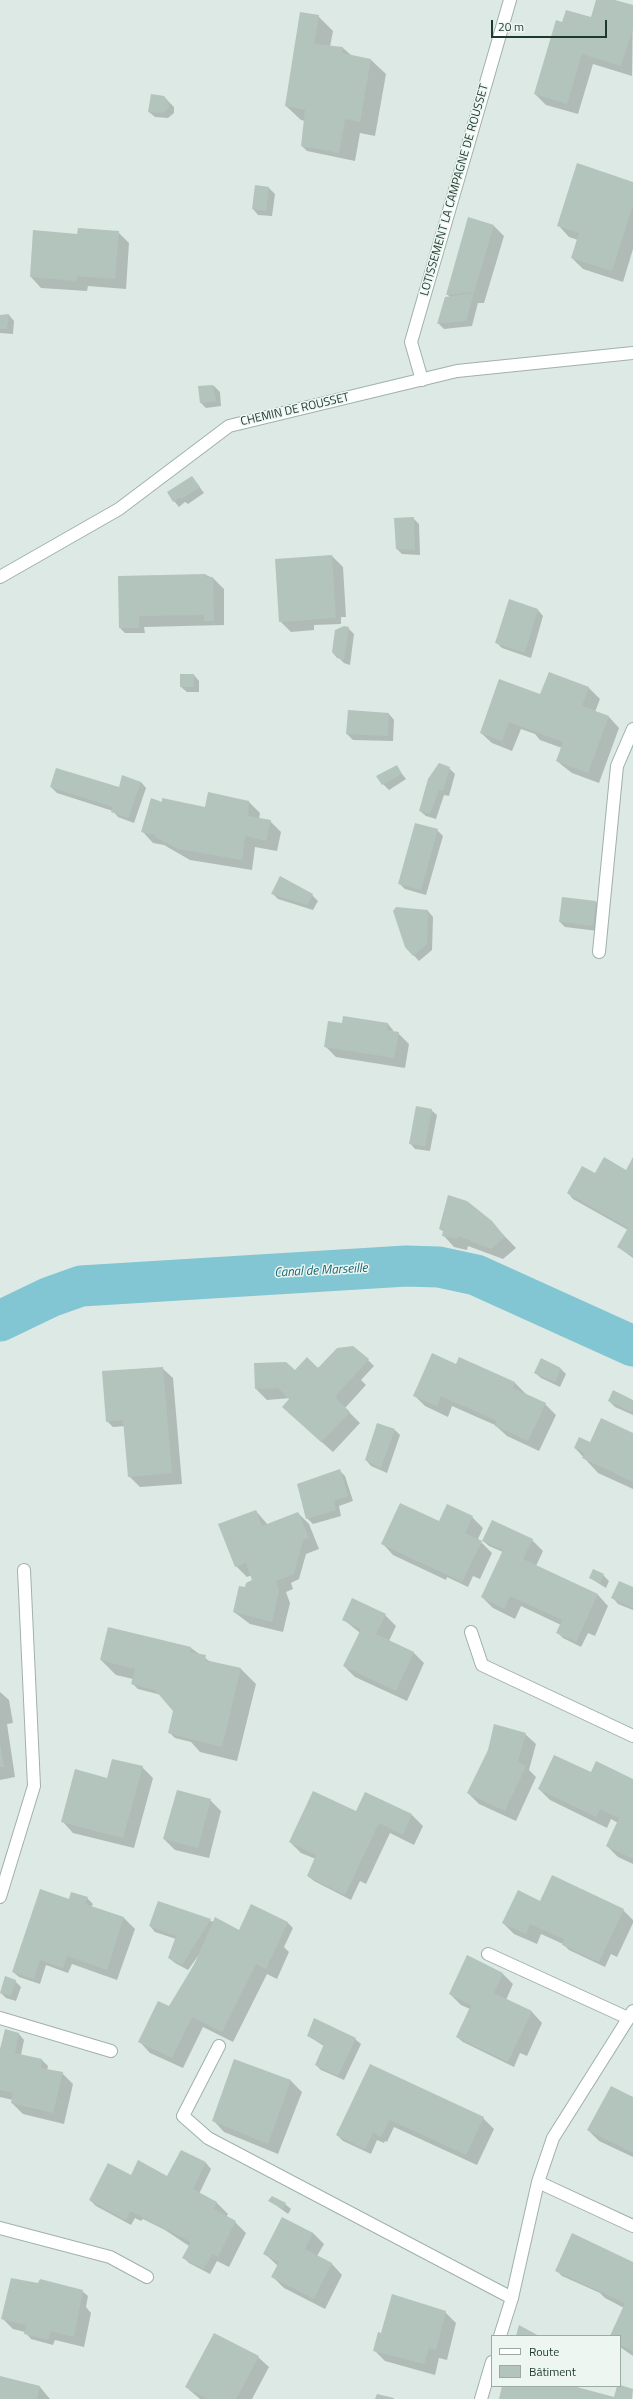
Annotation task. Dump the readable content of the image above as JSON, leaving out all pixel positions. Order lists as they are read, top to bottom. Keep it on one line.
{"streets":{"street":["LOTISSEMENT LA CAMPAGNE DE ROUSSET","CHEMIN DE ROUSSET"]},"crossings":[["LOTISSEMENT LA CAMPAGNE DE ROUSSET","CHEMIN DE ROUSSET"]],"water":["Canal de Marseille"],"legend":["Route","Bâtiment"],"scale_bar":"20 m"}
